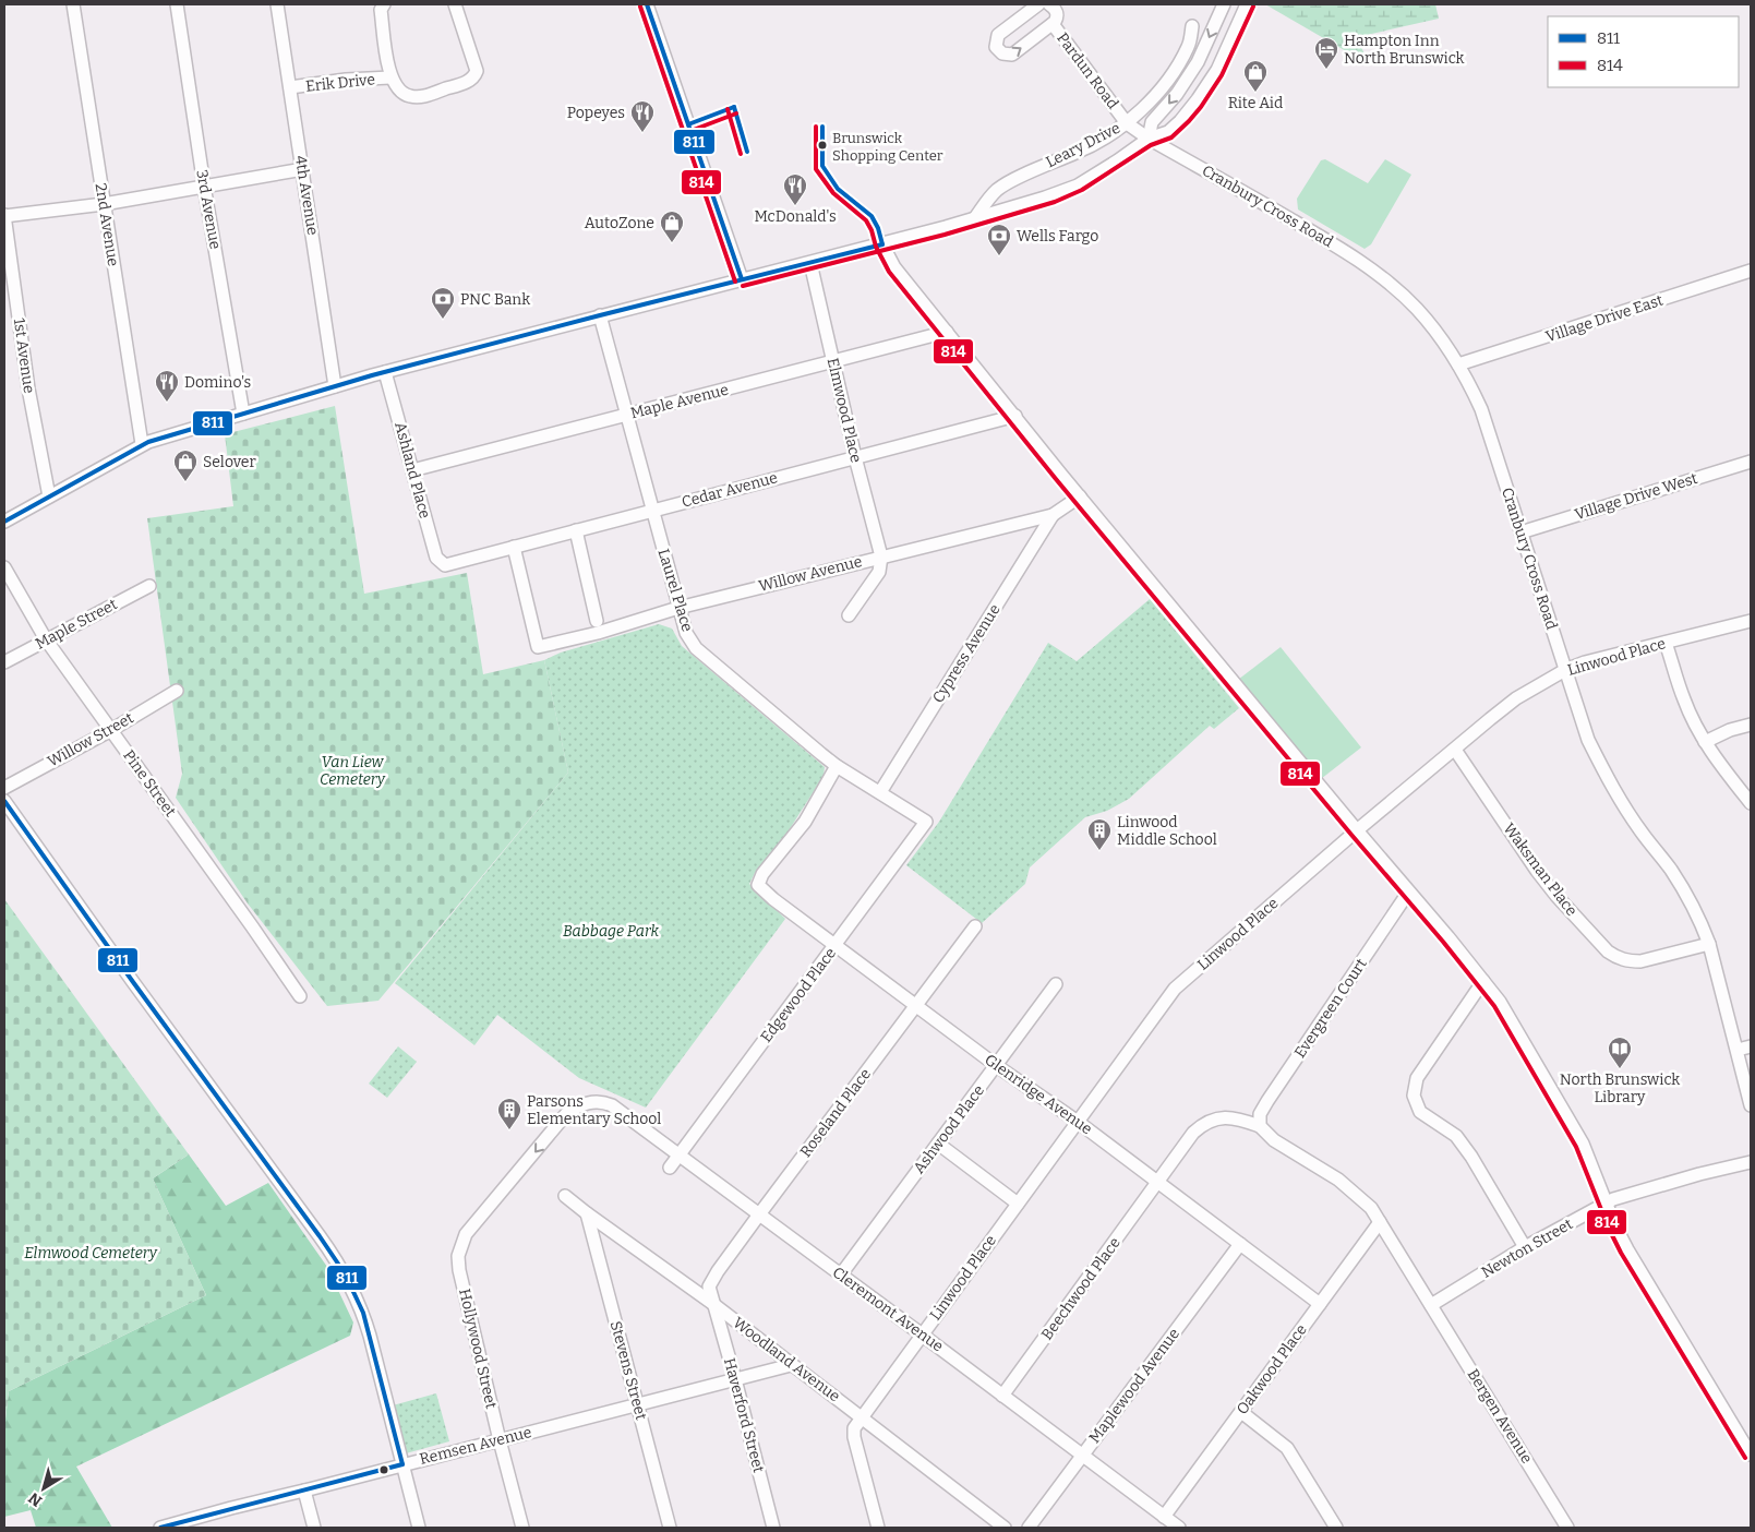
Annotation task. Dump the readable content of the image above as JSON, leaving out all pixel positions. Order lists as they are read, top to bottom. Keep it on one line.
{"streets":{"street":["Pardun Road","Erik Drive","Leary Drive","4th Avenue","Cranbury Cross Road","3rd Avenue","2nd Avenue","Village Drive East","1st Avenue","Maple Avenue","Elmwood Place","Ashland Place","Cedar Avenue","Village Drive West","Willow Avenue","Laurel Place","Maple Street","Cypress Avenue","Linwood Place","Willow Street","Pine Street","Waksman Place","Edgewood Place","Evergreen Court","Glenridge Avenue","Roseland Place","Ashwood Place","Newton Street","Beechwood Place","Cleremont Avenue","Hollywood Street","Woodland Avenue","Oakwood Place","Stevens Street","Maplewood Avenue","Haverford Street","Bergen Avenue","Remsen Avenue"]},"crossings":[["Pardun Road","Leary Drive"],["Pardun Road","Cranbury Cross Road"],["Erik Drive","4th Avenue"],["Cranbury Cross Road","Village Drive East"],["Cranbury Cross Road","Village Drive West"],["Cranbury Cross Road","Linwood Place"],["Cranbury Cross Road","Waksman Place"],["Maple Avenue","Elmwood Place"],["Maple Avenue","Ashland Place"],["Maple Avenue","Laurel Place"],["Elmwood Place","Cedar Avenue"],["Elmwood Place","Willow Avenue"],["Ashland Place","Cedar Avenue"],["Cedar Avenue","Willow Avenue"],["Cedar Avenue","Laurel Place"],["Willow Avenue","Laurel Place"],["Willow Avenue","Cypress Avenue"],["Laurel Place","Cypress Avenue"],["Laurel Place","Edgewood Place"],["Laurel Place","Glenridge Avenue"],["Maple Street","Pine Street"],["Linwood Place","Waksman Place"],["Linwood Place","Glenridge Avenue"],["Linwood Place","Cleremont Avenue"],["Linwood Place","Woodland Avenue"],["Willow Street","Pine Street"],["Edgewood Place","Glenridge Avenue"],["Edgewood Place","Cleremont Avenue"],["Glenridge Avenue","Roseland Place"],["Glenridge Avenue","Ashwood Place"],["Glenridge Avenue","Beechwood Place"],["Glenridge Avenue","Oakwood Place"],["Glenridge Avenue","Maplewood Avenue"],["Roseland Place","Cleremont Avenue"],["Roseland Place","Woodland Avenue"],["Roseland Place","Haverford Street"],["Ashwood Place","Cleremont Avenue"],["Newton Street","Bergen Avenue"],["Beechwood Place","Cleremont Avenue"],["Cleremont Avenue","Hollywood Street"],["Cleremont Avenue","Oakwood Place"],["Cleremont Avenue","Maplewood Avenue"],["Hollywood Street","Remsen Avenue"],["Woodland Avenue","Stevens Street"],["Woodland Avenue","Haverford Street"],["Woodland Avenue","Remsen Avenue"],["Stevens Street","Remsen Avenue"],["Haverford Street","Remsen Avenue"]],"parks":["Van Liew Cemetery","Babbage Park","Elmwood Cemetery"],"places":{"hotel":["Hampton Inn North Brunswick"],"shop":["Rite Aid","AutoZone","Selover"],"restaurant":["Popeyes","McDonald's","Domino's"],"other":["Brunswick Shopping Center"],"bank":["Wells Fargo","PNC Bank"],"building":["Linwood Middle School","Parsons Elementary School"],"library":["North Brunswick Library"]},"lines":["transit line 811","transit line 814"],"legend":["811","814"],"north":"bottom left"}
